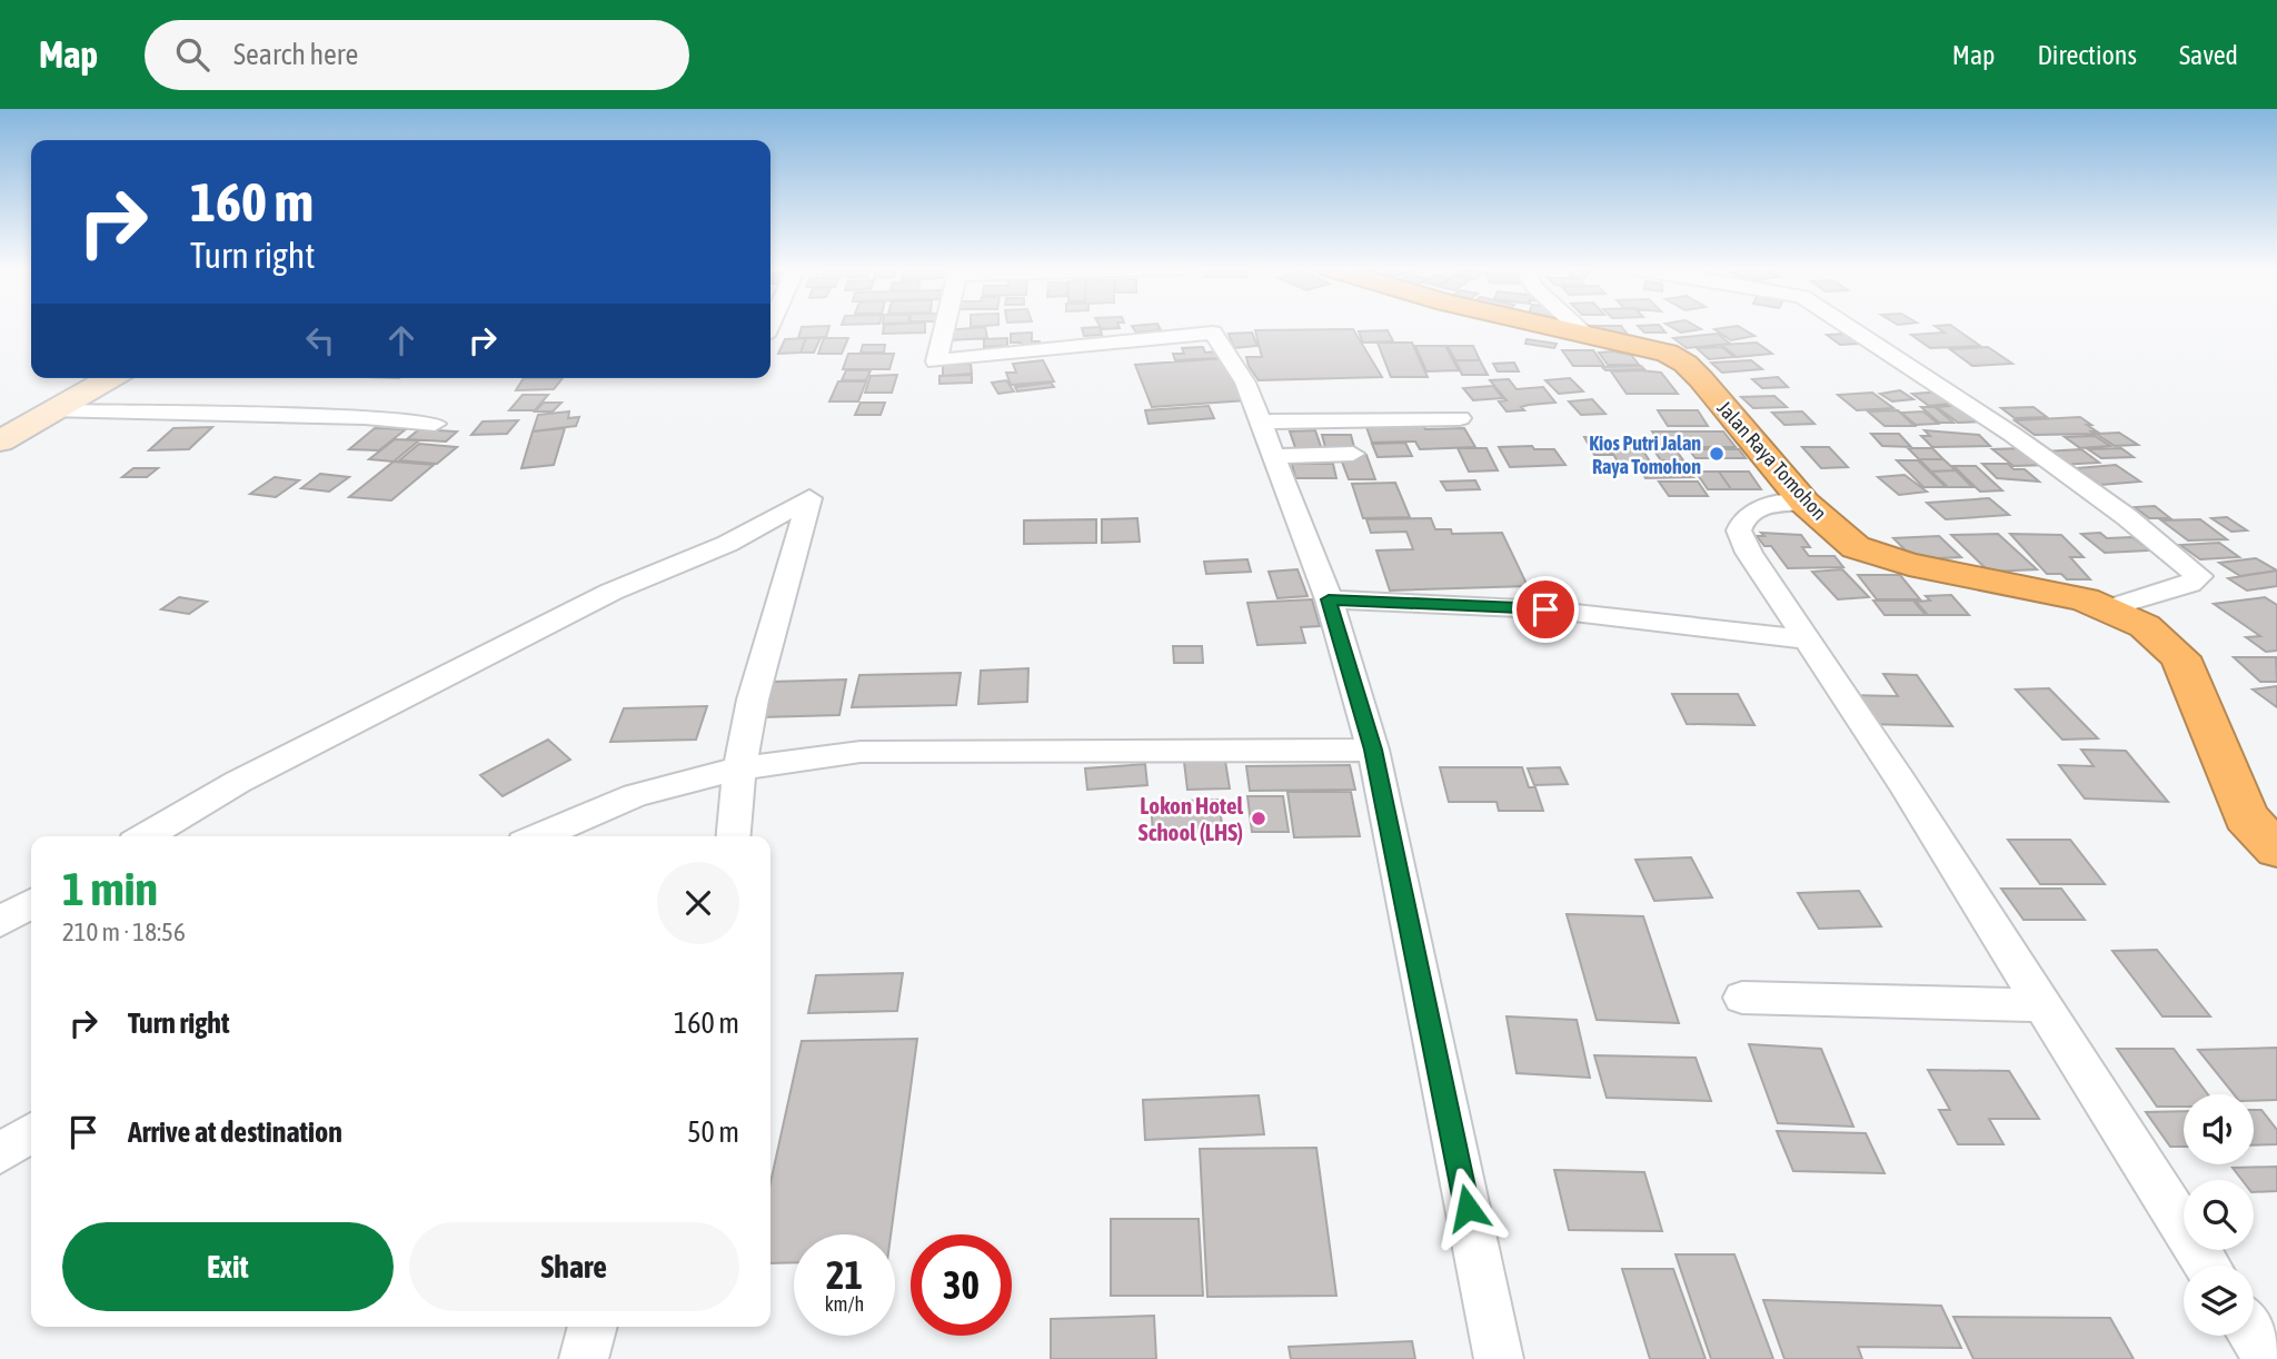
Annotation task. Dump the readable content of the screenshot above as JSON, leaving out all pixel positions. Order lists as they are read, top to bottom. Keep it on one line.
{"streets":{"highway":["Jalan Raya Tomohon"]},"places":["Kios Putri Jalan Raya Tomohon","Lokon Hotel School (LHS)"],"page":{"header":"Map","search":"Search here","nav":["Map","Directions","Saved"],"turn":["160 m","Turn right"],"heading":["1 min","210 m · 18:56"],"list":[{"name":"Turn right","value":"160 m"},{"name":"Arrive at destination","value":"50 m"}],"buttons":["Exit","Share"],"speed":"21 km/h","limit":"30"}}
